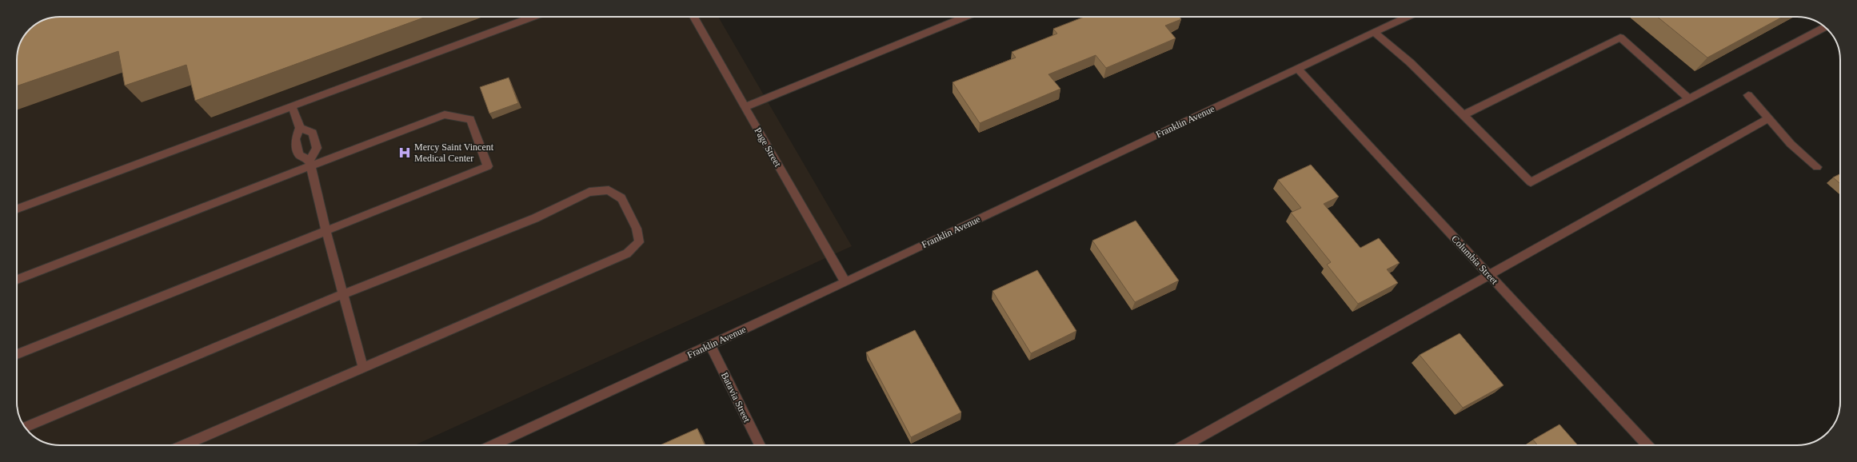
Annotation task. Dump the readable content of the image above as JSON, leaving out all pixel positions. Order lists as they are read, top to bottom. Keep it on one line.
{"streets":{"street":["Franklin Avenue","Page Street","Columbia Street","Batavia Street"]},"crossings":[["Franklin Avenue","Page Street"],["Franklin Avenue","Columbia Street"],["Franklin Avenue","Batavia Street"]],"places":{"hospital":["Mercy Saint Vincent Medical Center"]}}
